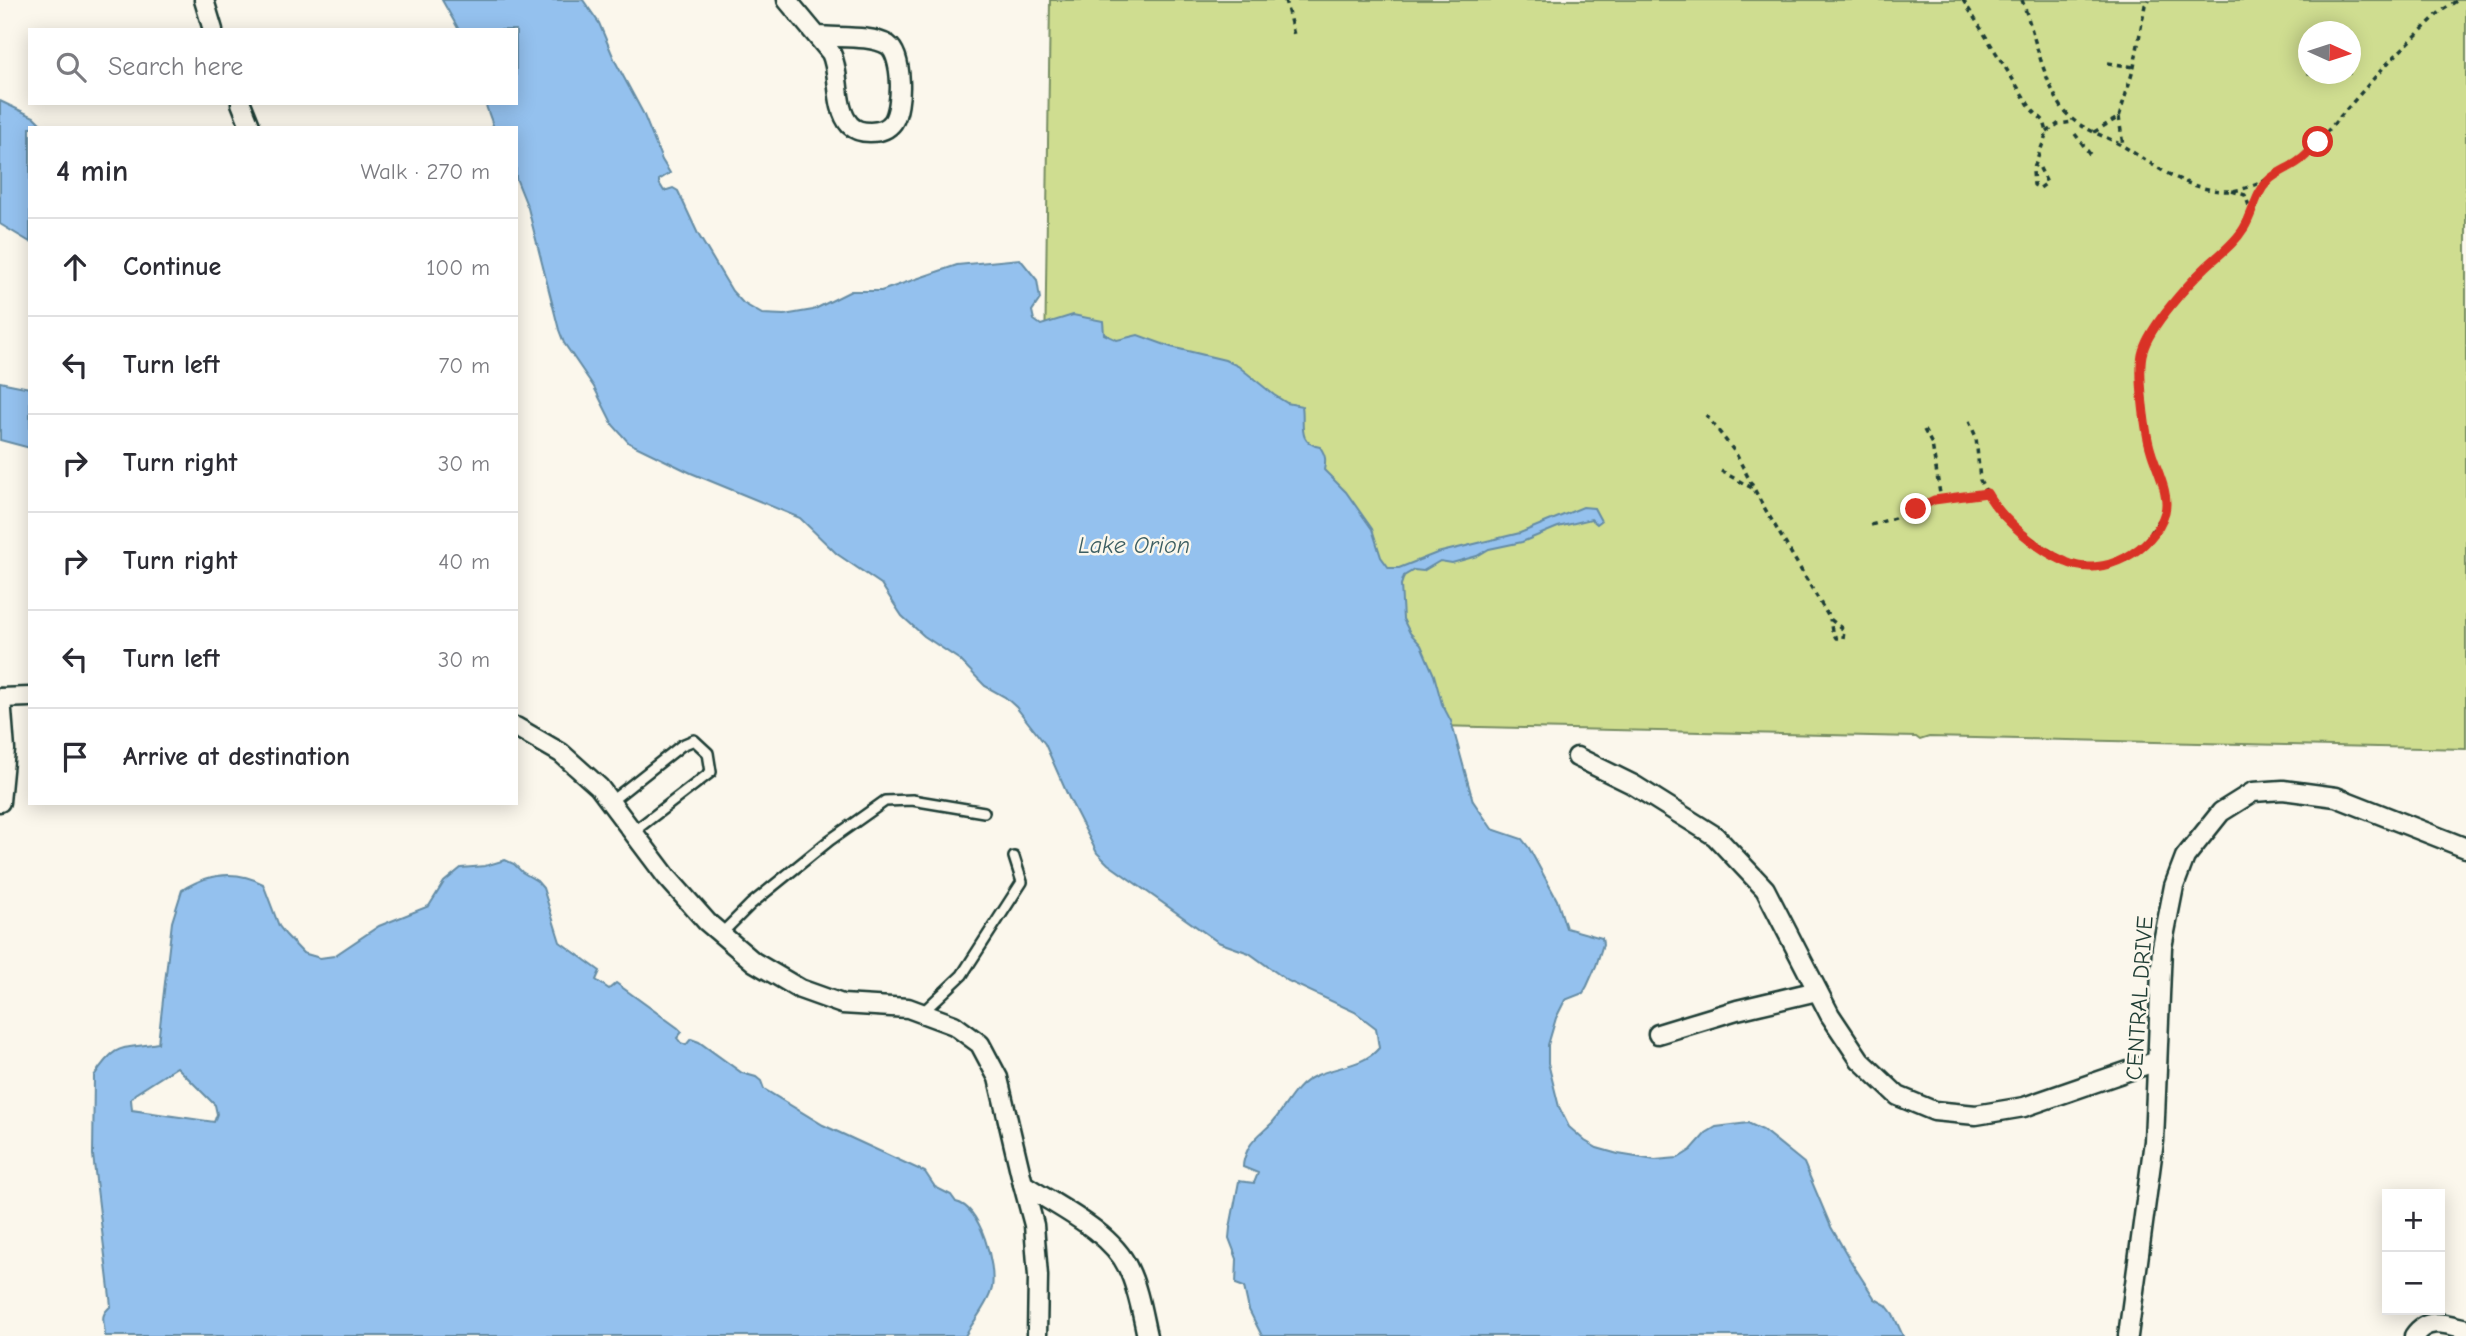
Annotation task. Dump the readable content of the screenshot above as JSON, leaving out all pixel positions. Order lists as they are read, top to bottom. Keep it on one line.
{"streets":{"street":["CENTRAL DRIVE"]},"water":["Lake Orion"],"north":"right","page":{"search":"Search here","heading":["4 min","Walk · 270 m"],"list":[["Continue","100 m"],["Turn left","70 m"],["Turn right","30 m"],["Turn right","40 m"],["Turn left","30 m"],"Arrive at destination"],"map_buttons":["+","−"]}}
